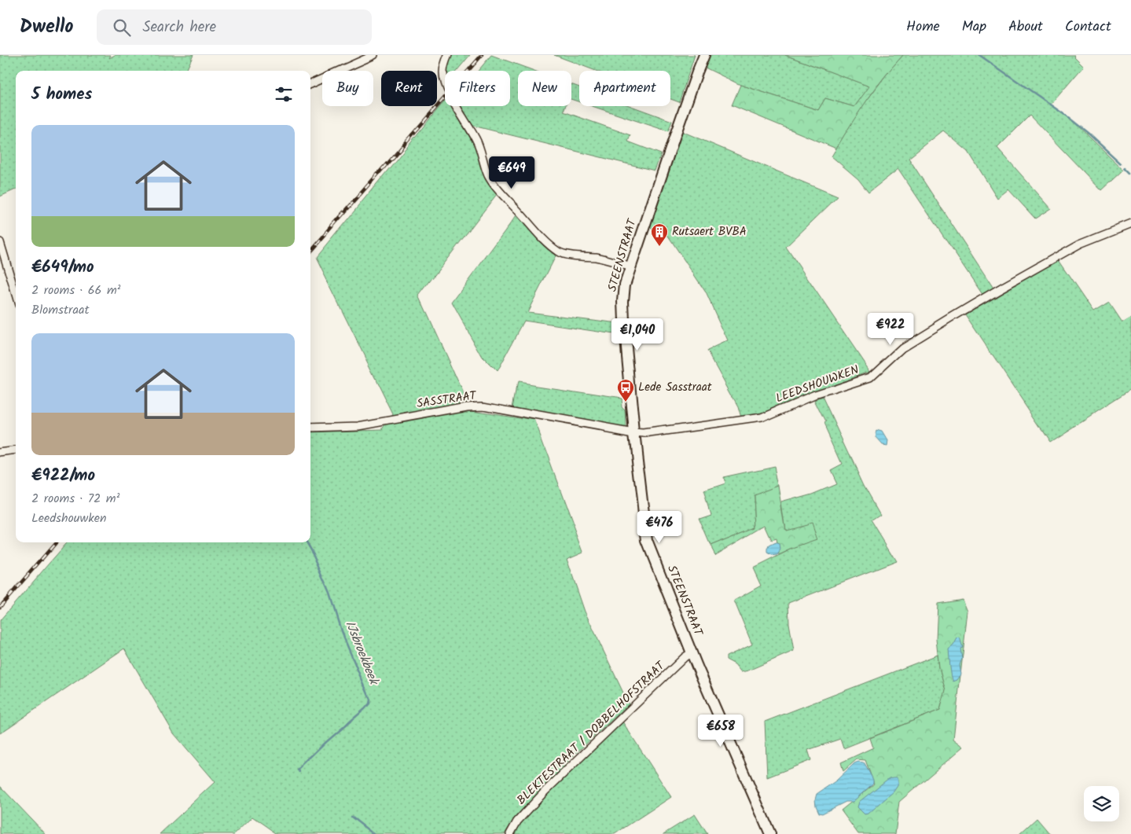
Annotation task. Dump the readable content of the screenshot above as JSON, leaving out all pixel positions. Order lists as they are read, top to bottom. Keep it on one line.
{"streets":{"street":["STEENSTRAAT","LEEDSHOUWKEN","SASSTRAAT","BLEKTESTRAAT / DOBBELHOFSTRAAT"]},"crossings":[["STEENSTRAAT","LEEDSHOUWKEN"],["STEENSTRAAT","SASSTRAAT"],["STEENSTRAAT","BLEKTESTRAAT / DOBBELHOFSTRAAT"],["LEEDSHOUWKEN","SASSTRAAT"]],"water":["IJsbroekbeek"],"places":{"building":["Rutsaert BVBA"],"bus stop":["Lede Sasstraat"]},"page":{"header":"Dwello","search":"Search here","nav":["Home","Map","About","Contact"],"chip":["Buy","Rent","Filters","New","Apartment"],"heading":"5 homes","list":[{"name":"€649/mo","note":"2 rooms · 66 m² · Blomstraat"},{"name":"€922/mo","note":"2 rooms · 72 m² · Leedshouwken"}],"price":["€649","€922","€1,040","€476","€658"]}}
